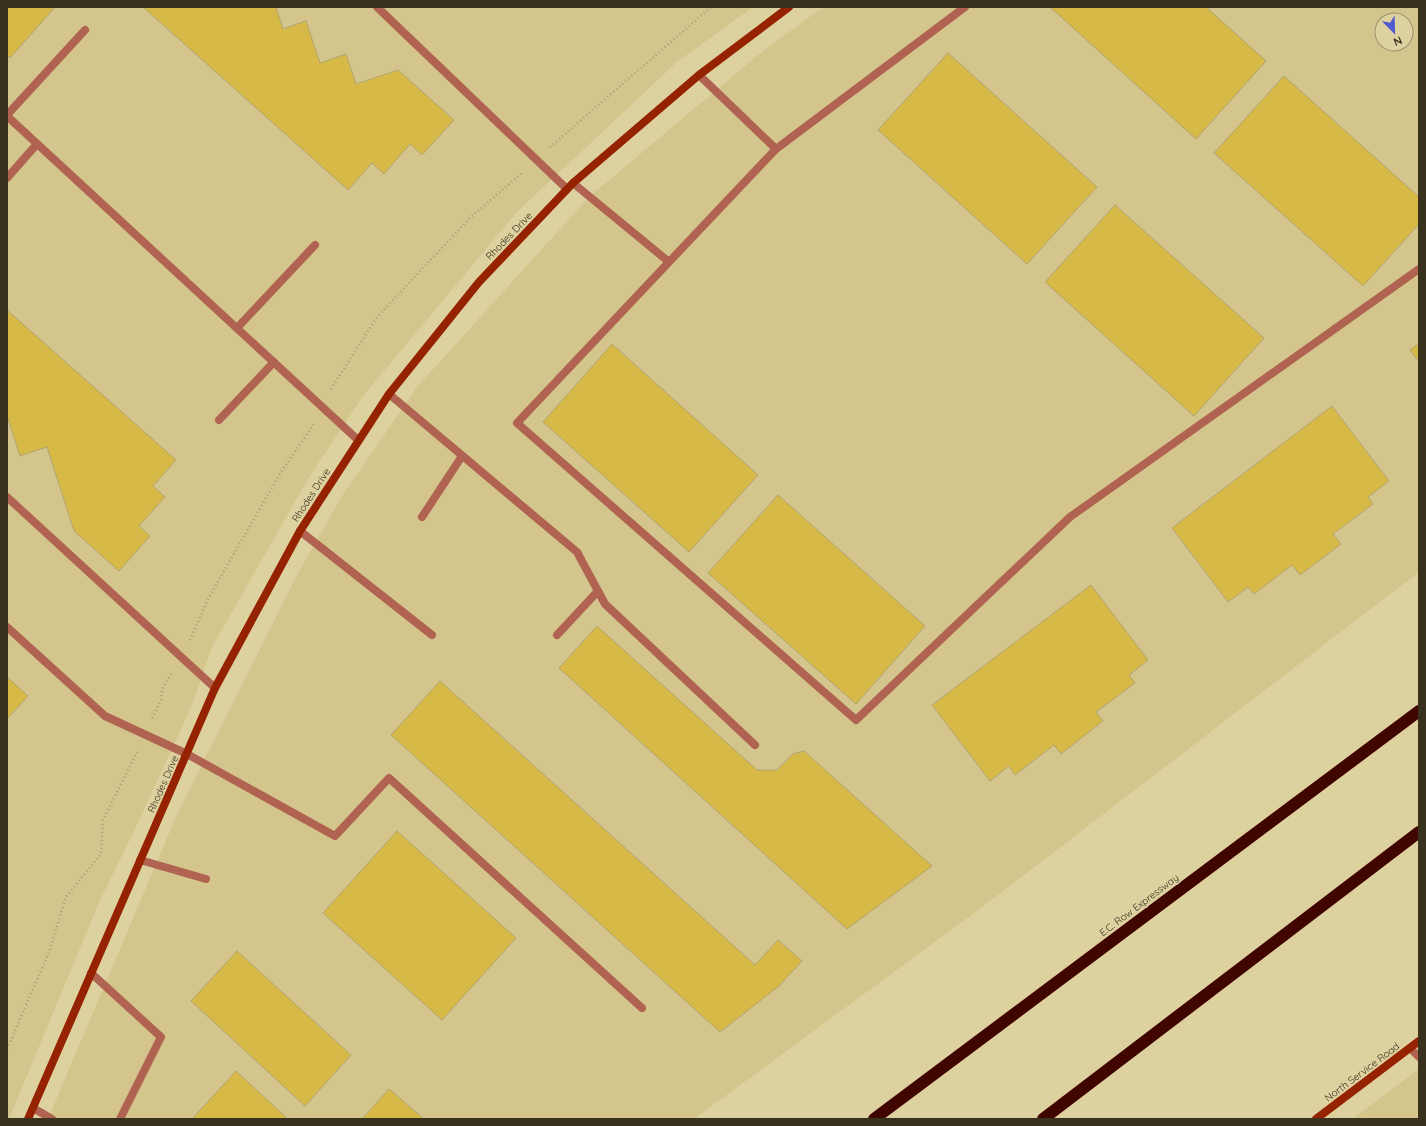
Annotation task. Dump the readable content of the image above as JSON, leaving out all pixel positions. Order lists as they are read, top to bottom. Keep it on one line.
{"streets":{"highway":["E.C. Row Expressway"],"street":["Rhodes Drive","North Service Road"]},"north":"bottom right"}
